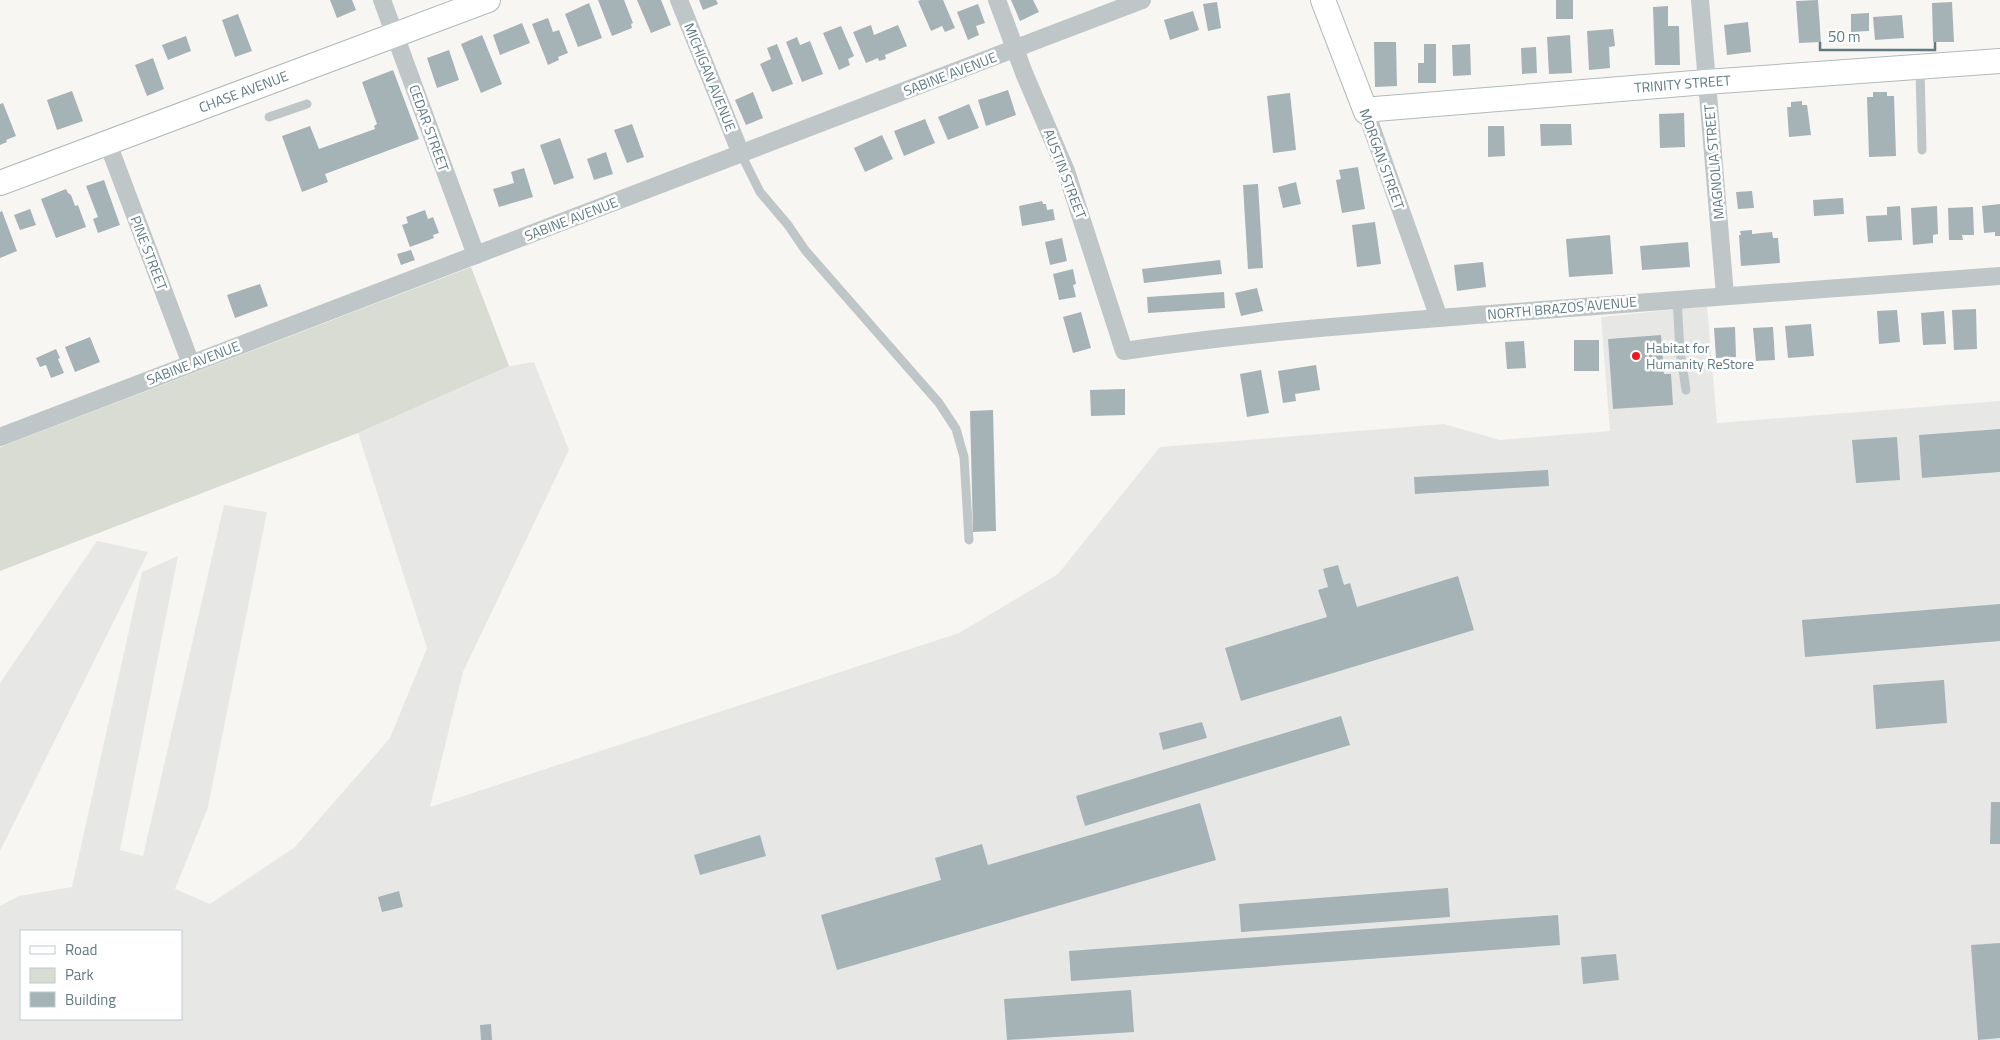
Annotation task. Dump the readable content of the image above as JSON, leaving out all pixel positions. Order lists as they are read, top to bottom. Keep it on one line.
{"streets":{"street":["SABINE AVENUE","MICHIGAN AVENUE","TRINITY STREET","CHASE AVENUE","CEDAR STREET","MORGAN STREET","MAGNOLIA STREET","AUSTIN STREET","PINE STREET","NORTH BRAZOS AVENUE"]},"crossings":[["SABINE AVENUE","MICHIGAN AVENUE"],["SABINE AVENUE","CEDAR STREET"],["SABINE AVENUE","AUSTIN STREET"],["SABINE AVENUE","PINE STREET"],["TRINITY STREET","MORGAN STREET"],["TRINITY STREET","MAGNOLIA STREET"],["CHASE AVENUE","CEDAR STREET"],["CHASE AVENUE","PINE STREET"],["MORGAN STREET","NORTH BRAZOS AVENUE"],["MAGNOLIA STREET","NORTH BRAZOS AVENUE"],["AUSTIN STREET","NORTH BRAZOS AVENUE"]],"places":["Habitat for Humanity ReStore"],"legend":["Road","Park","Building"],"scale_bar":"50 m"}
